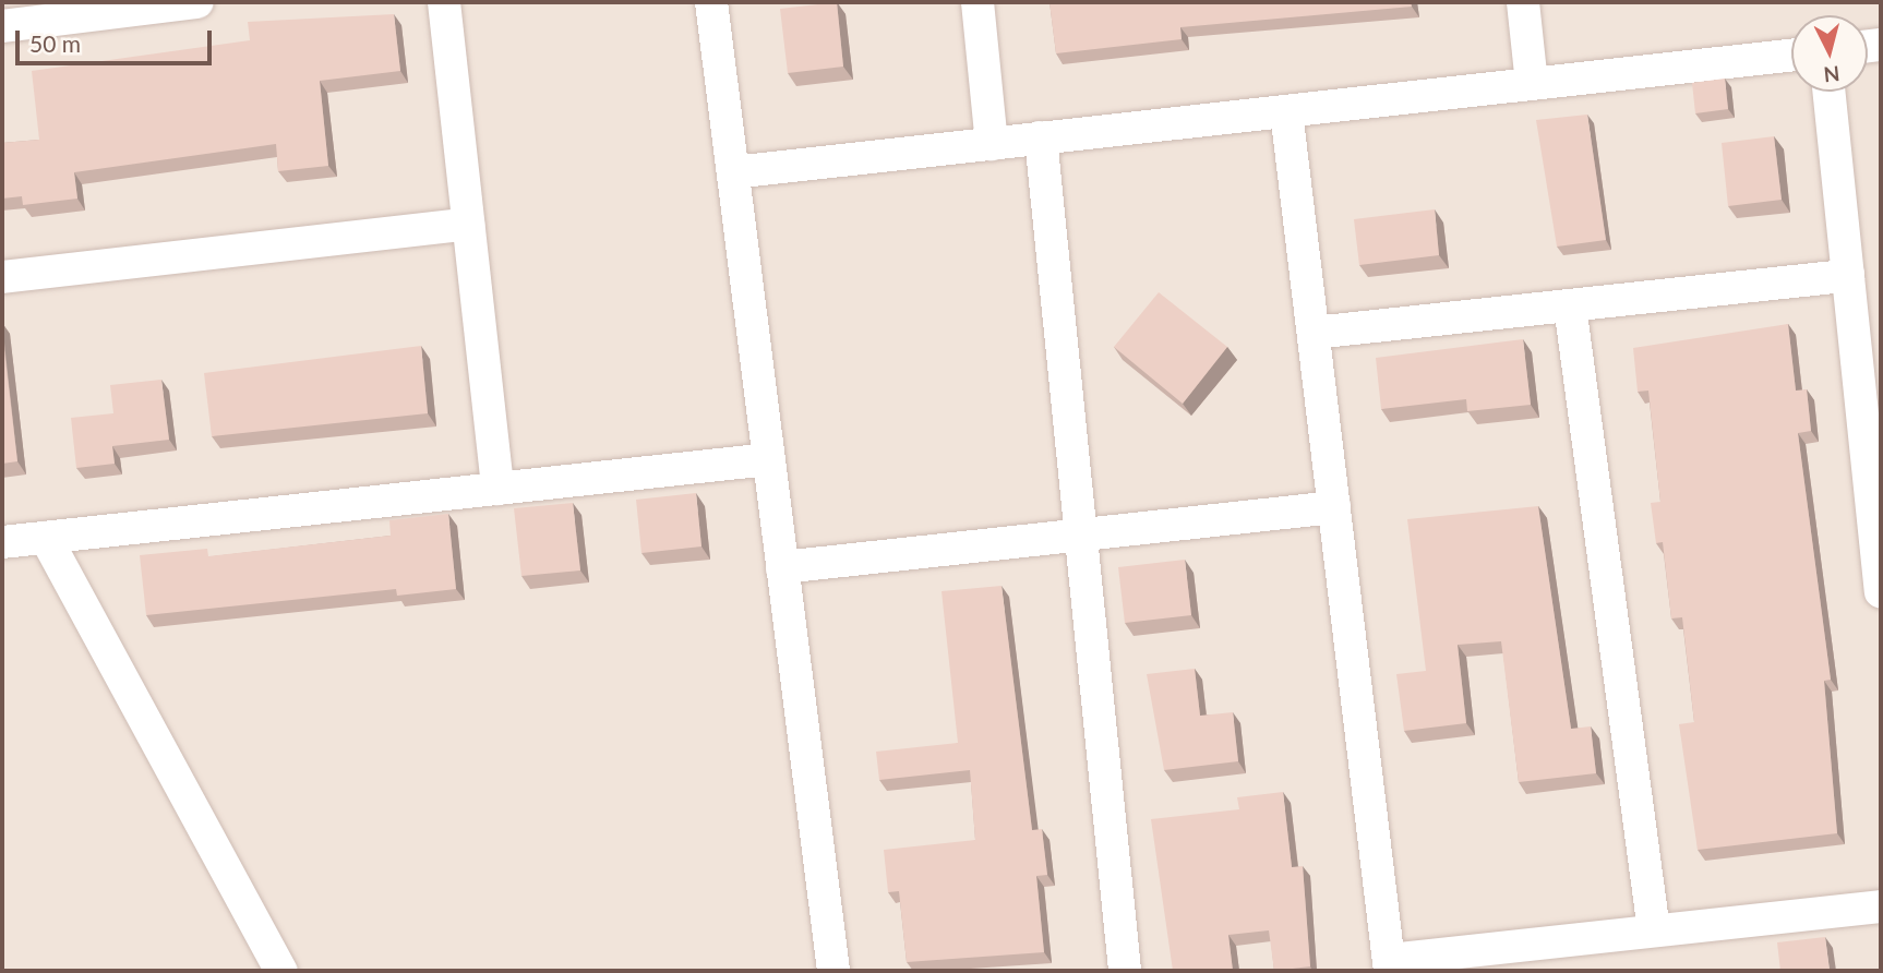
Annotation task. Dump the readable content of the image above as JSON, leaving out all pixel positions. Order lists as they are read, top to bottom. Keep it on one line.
{"scale_bar":"50 m","north":"bottom"}
